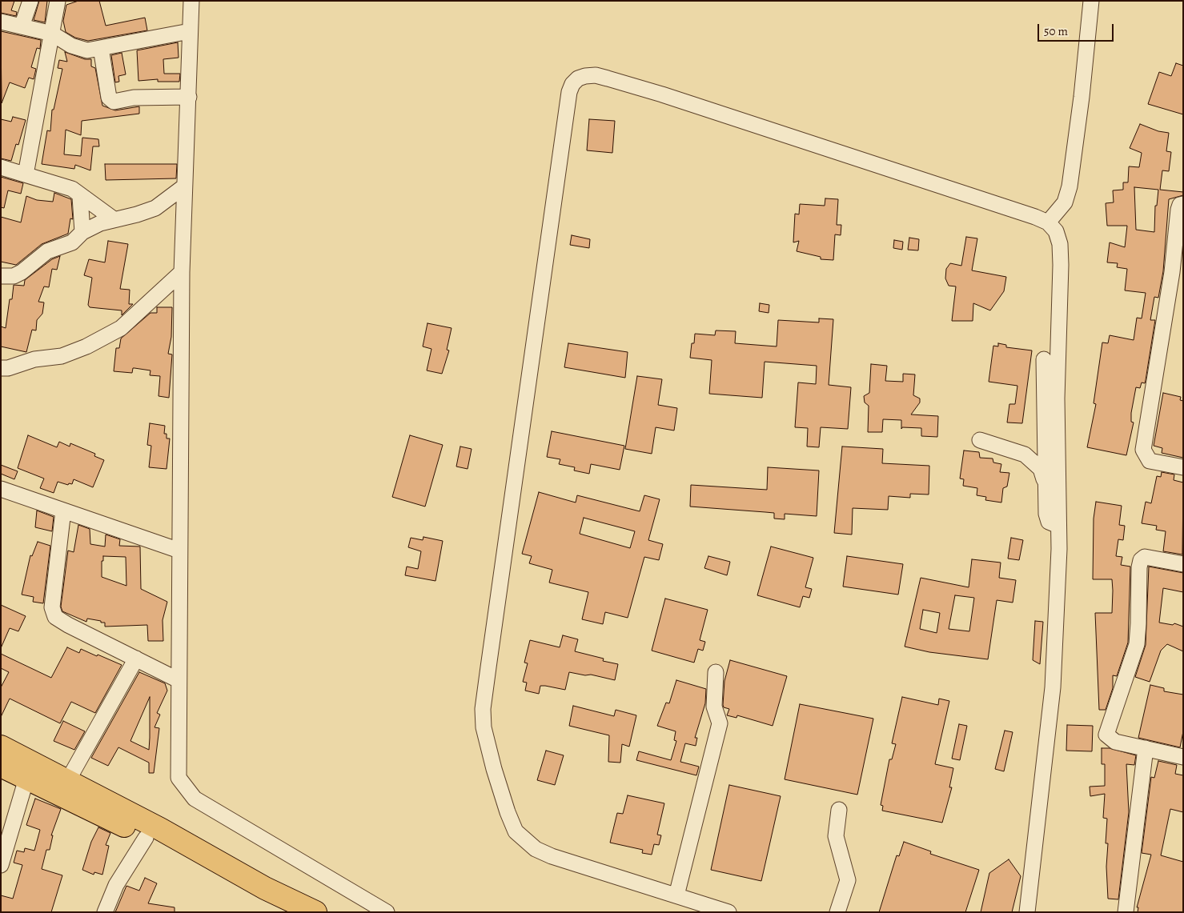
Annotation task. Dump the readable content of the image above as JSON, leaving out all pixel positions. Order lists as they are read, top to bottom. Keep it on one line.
{"scale_bar":"50 m"}
